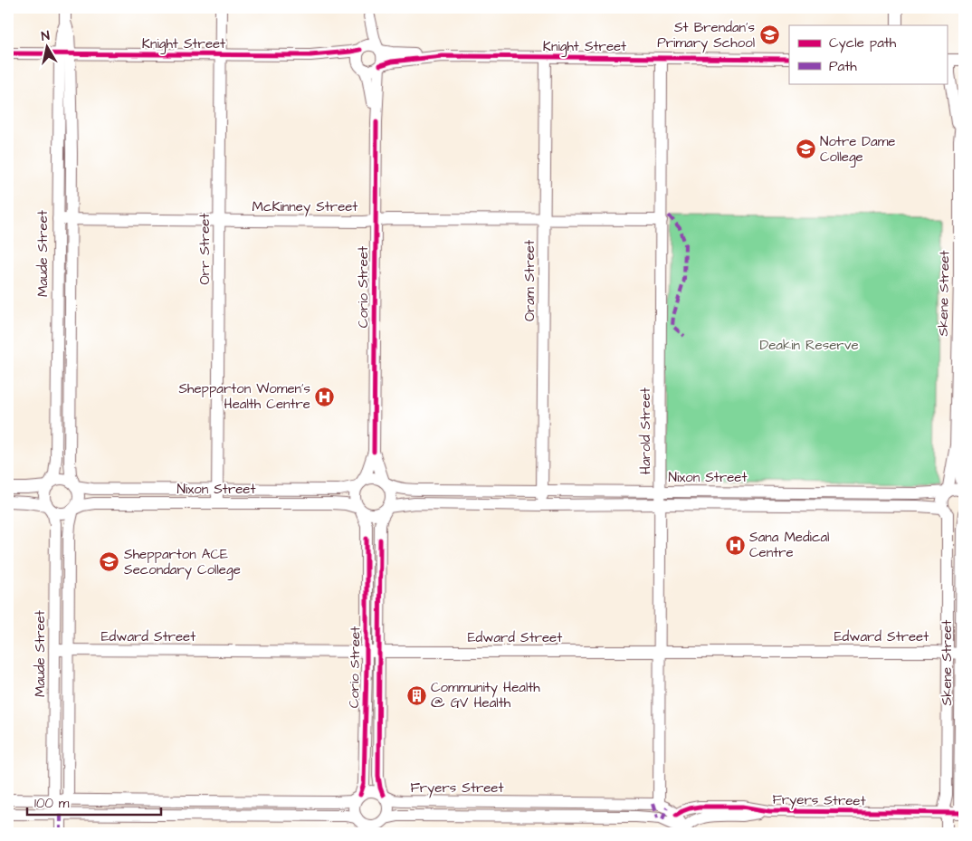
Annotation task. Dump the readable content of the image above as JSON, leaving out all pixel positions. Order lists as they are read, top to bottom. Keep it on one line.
{"streets":{"street":["Knight Street","McKinney Street","Orr Street","Maude Street","Oram Street","Corio Street","Skene Street","Harold Street","Nixon Street","Edward Street","Fryers Street"]},"crossings":[["Knight Street","Orr Street"],["Knight Street","Maude Street"],["Knight Street","Oram Street"],["Knight Street","Corio Street"],["Knight Street","Harold Street"],["McKinney Street","Orr Street"],["McKinney Street","Maude Street"],["McKinney Street","Oram Street"],["McKinney Street","Corio Street"],["McKinney Street","Harold Street"],["Orr Street","Nixon Street"],["Maude Street","Nixon Street"],["Maude Street","Edward Street"],["Oram Street","Nixon Street"],["Corio Street","Nixon Street"],["Corio Street","Edward Street"],["Corio Street","Fryers Street"],["Skene Street","Nixon Street"],["Skene Street","Edward Street"],["Skene Street","Fryers Street"],["Harold Street","Nixon Street"],["Harold Street","Edward Street"],["Harold Street","Fryers Street"]],"parks":["Deakin Reserve"],"places":{"school or university":["St Brendan's Primary School","Notre Dame College","Shepparton ACE Secondary College"],"hospital":["Shepparton Women's Health Centre","Sana Medical Centre"],"building":["Community Health @ GV Health"]},"legend":["Cycle path","Path"],"scale_bar":"100 m","north":"top"}
